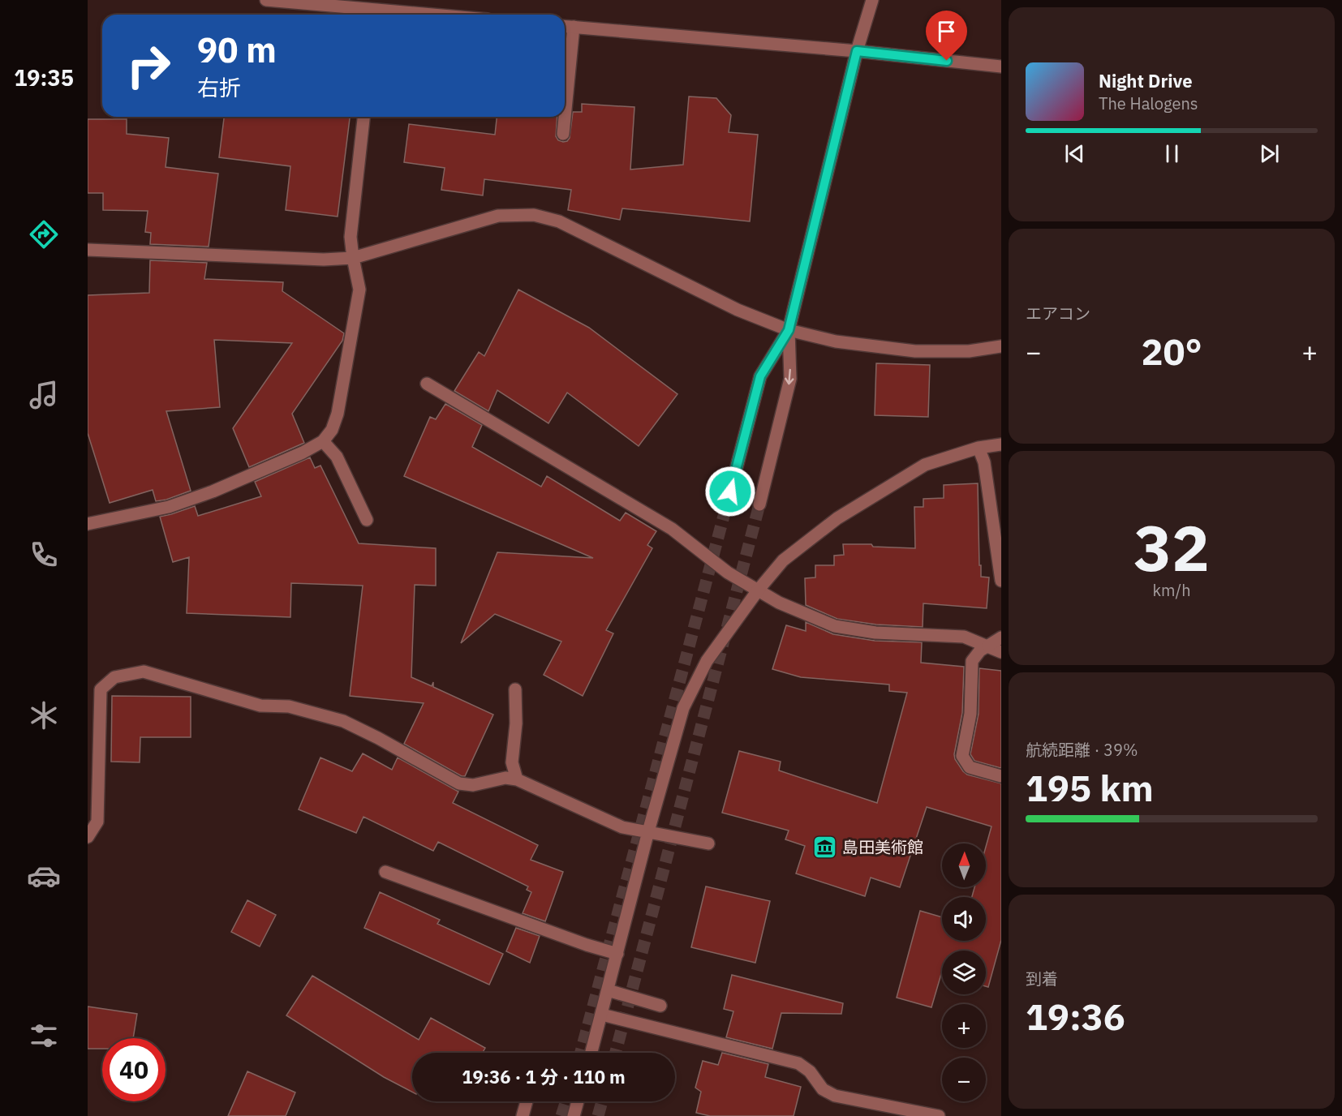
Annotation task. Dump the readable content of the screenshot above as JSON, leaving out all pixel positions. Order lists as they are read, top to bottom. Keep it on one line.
{"places":{"museum":["島田美術館"]},"north":"top","page":{"tabs":"19:35","turn":["90 m","右折"],"song":["Night Drive","The Halogens"],"tile":["エアコン",["32","km/h"],["航続距離 · 39%","195 km"],["到着","19:36"]],"heat":["−","20°","+"],"map_buttons":["+","−"],"limit":"40","trip":"19:36 · 1 分 · 110 m"}}
